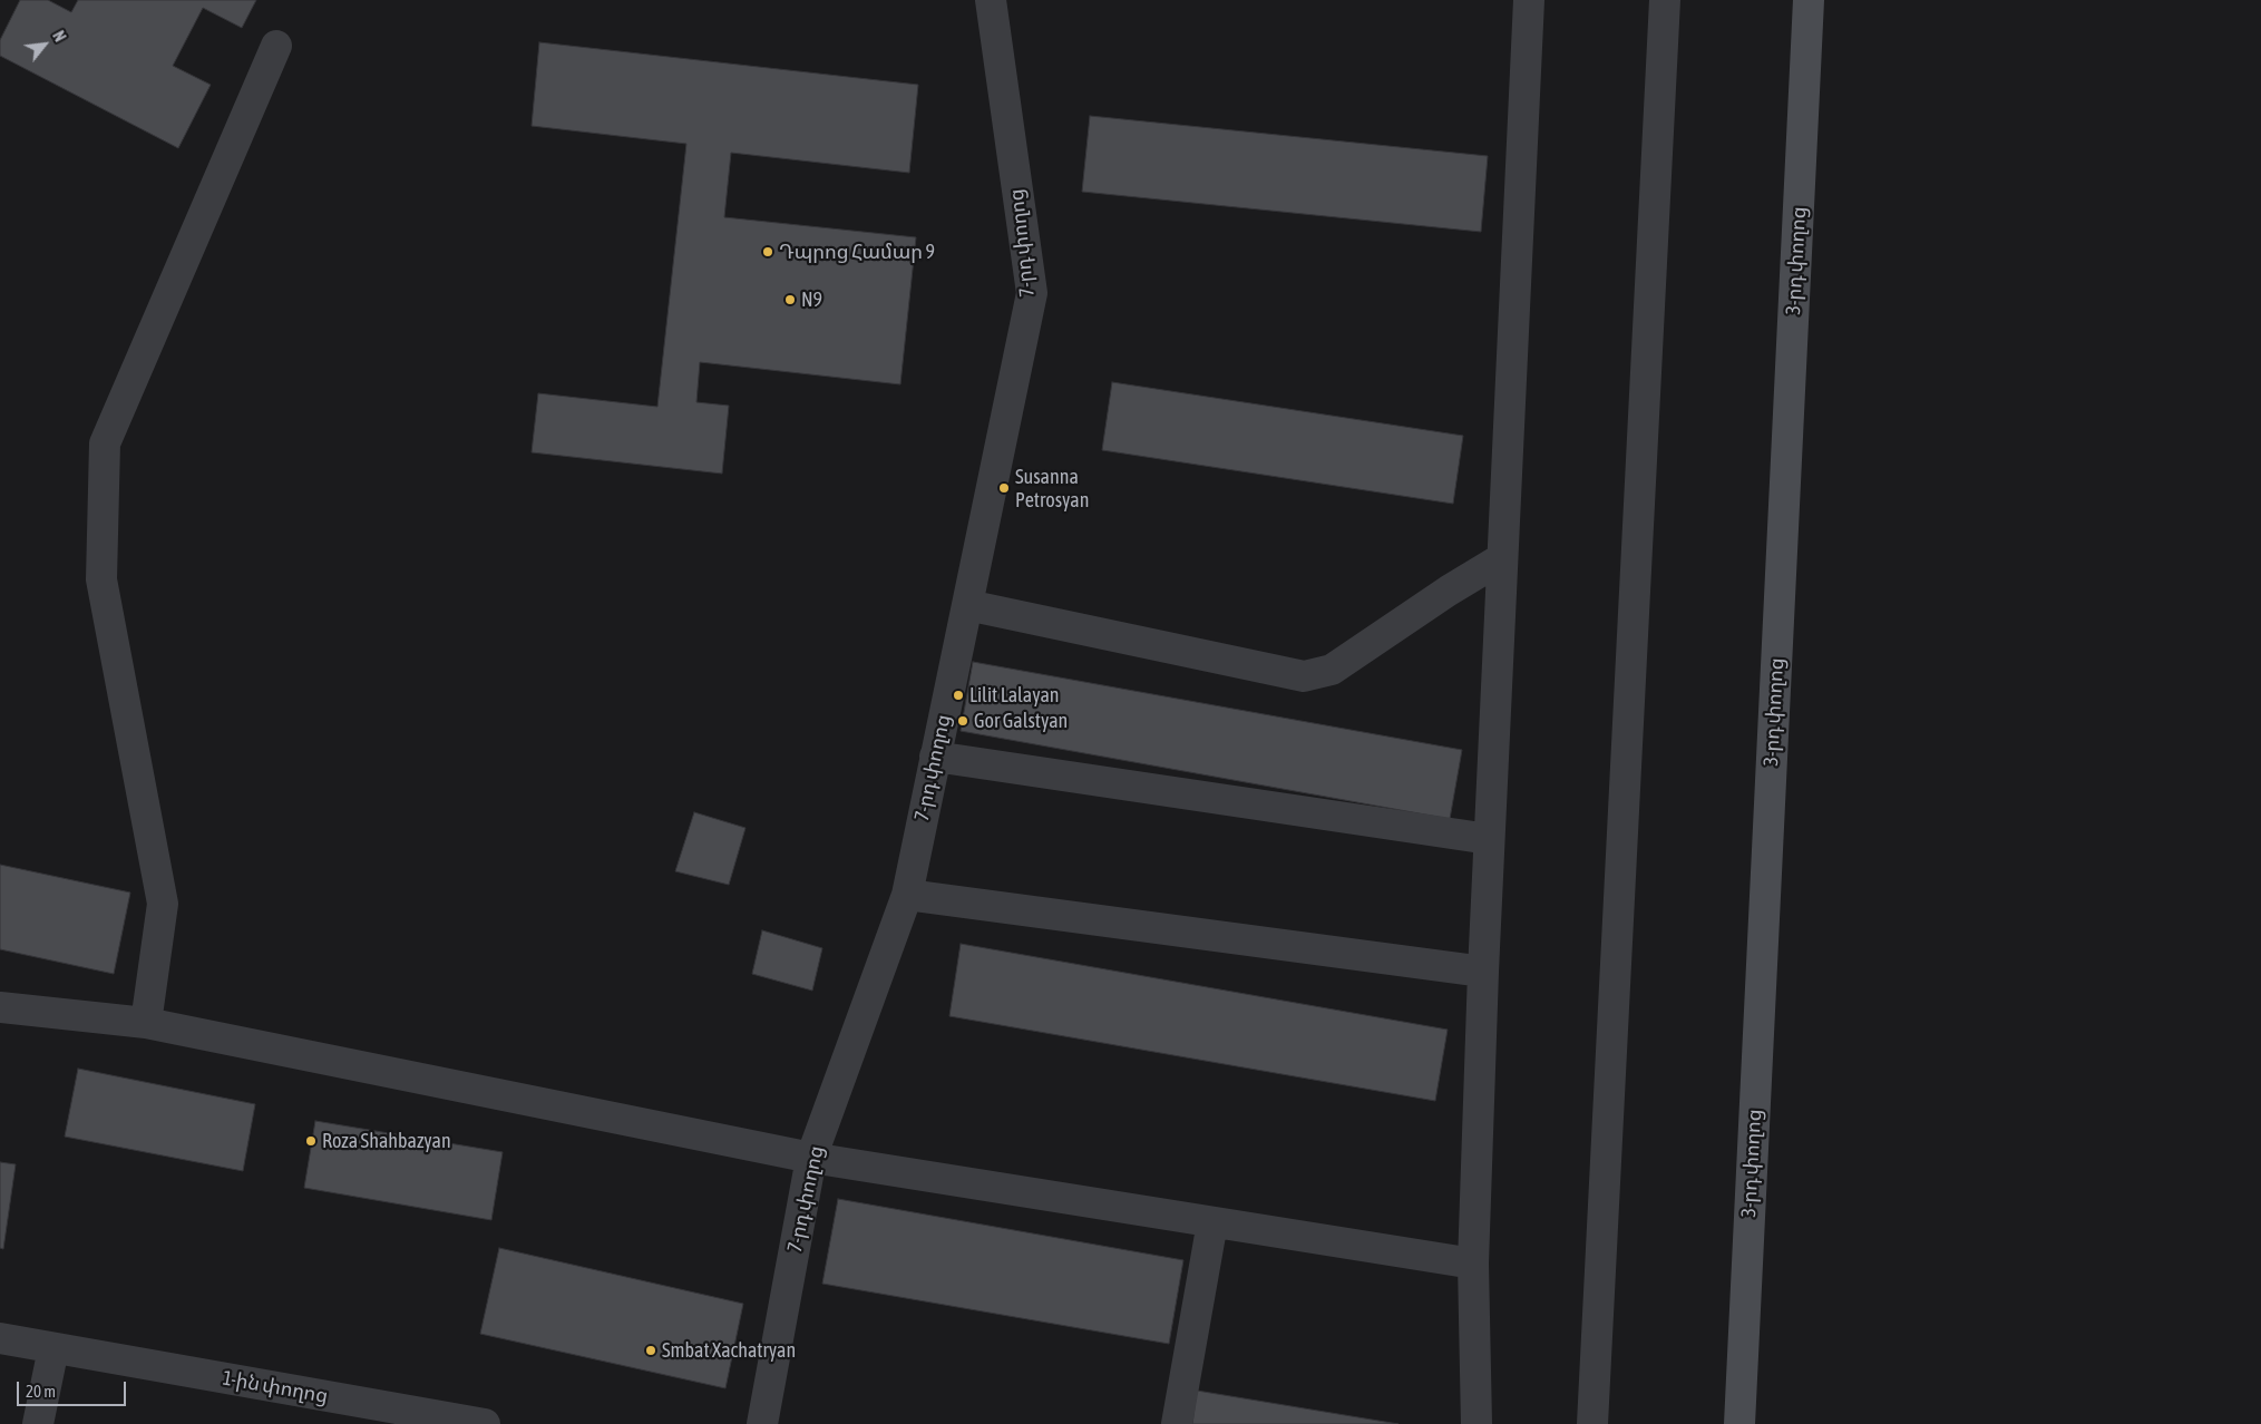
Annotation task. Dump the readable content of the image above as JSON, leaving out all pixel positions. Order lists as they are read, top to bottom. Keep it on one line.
{"streets":{"street":["7-րդ փողոց","3-րդ փողոց","1-ին փողոց"]},"places":["Դպրոց Համար 9","N9","Susanna Petrosyan","Lilit Lalayan","Gor Galstyan","Roza Shahbazyan","Smbat Xachatryan"],"scale_bar":"20 m","north":"top right"}
